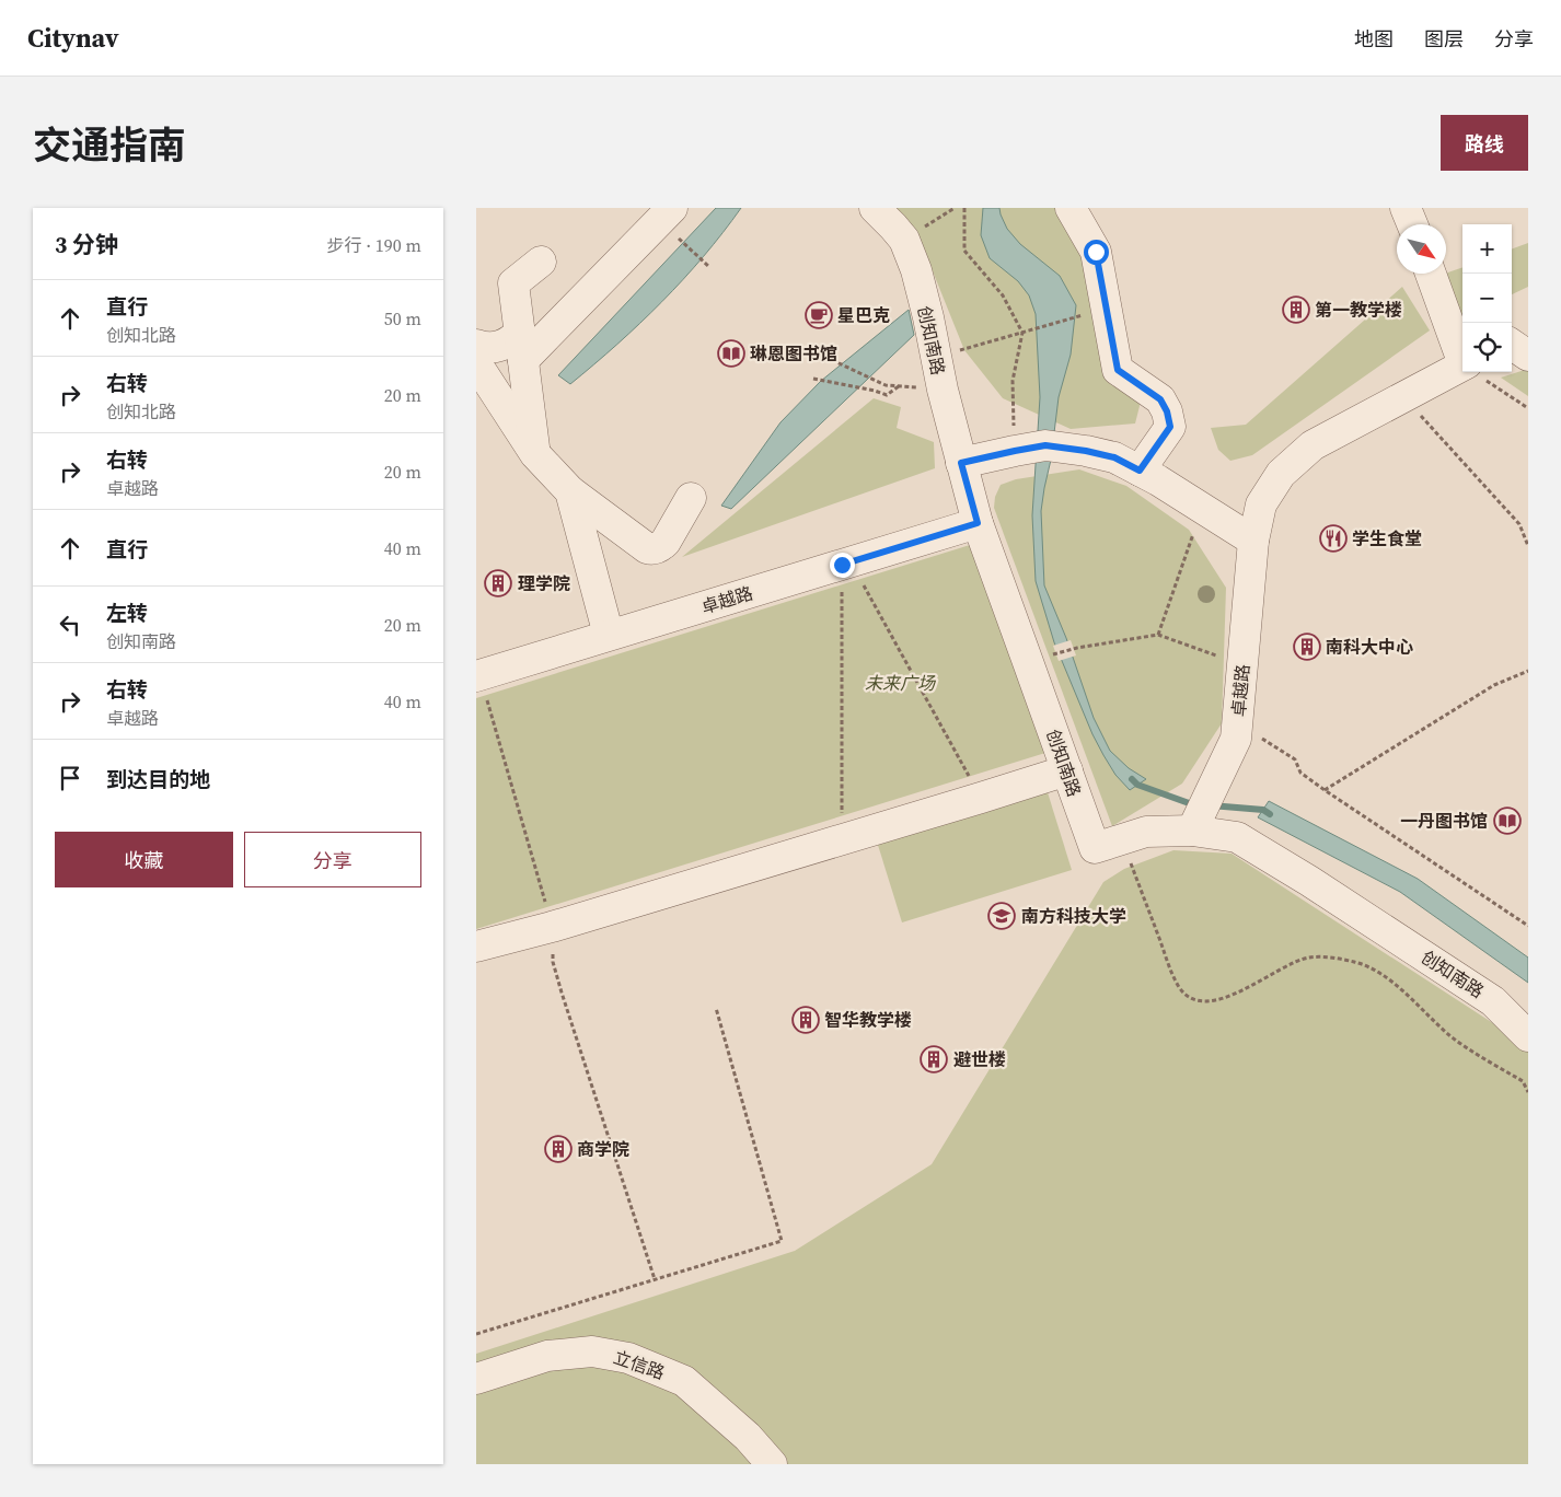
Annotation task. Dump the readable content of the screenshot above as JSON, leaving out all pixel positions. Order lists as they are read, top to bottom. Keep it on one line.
{"streets":{"street":["创知南路","卓越路","立信路"]},"crossings":[["创知南路","卓越路"]],"parks":["未来广场"],"places":{"building":["第一教学楼","理学院","南科大中心","智华教学楼","避世楼","商学院"],"cafe":["星巴克"],"library":["琳恩图书馆","一丹图书馆"],"restaurant":["学生食堂"],"school or university":["南方科技大学"]},"north":"bottom right","page":{"header":"Citynav","nav":["地图","图层","分享"],"title":"交通指南","buttons":["路线",["收藏","分享"]],"heading":["3 分钟","步行 · 190 m"],"map_buttons":["+","−"],"list":[["直行","创知北路","50 m"],["右转","创知北路","20 m"],["右转","卓越路","20 m"],["直行","40 m"],["左转","创知南路","20 m"],["右转","卓越路","40 m"],"到达目的地"]}}
